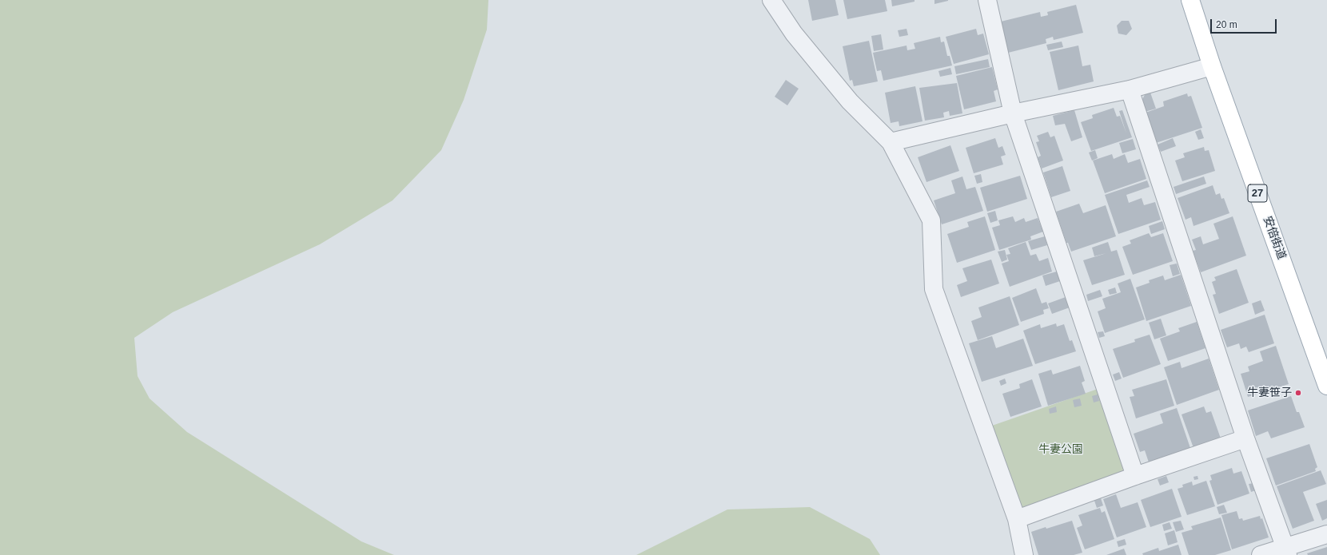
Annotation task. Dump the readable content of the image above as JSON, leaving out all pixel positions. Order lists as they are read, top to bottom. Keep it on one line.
{"streets":{"main road":["27","安倍街道"]},"parks":["牛妻公園"],"places":["牛妻笹子"],"scale_bar":"20 m"}
